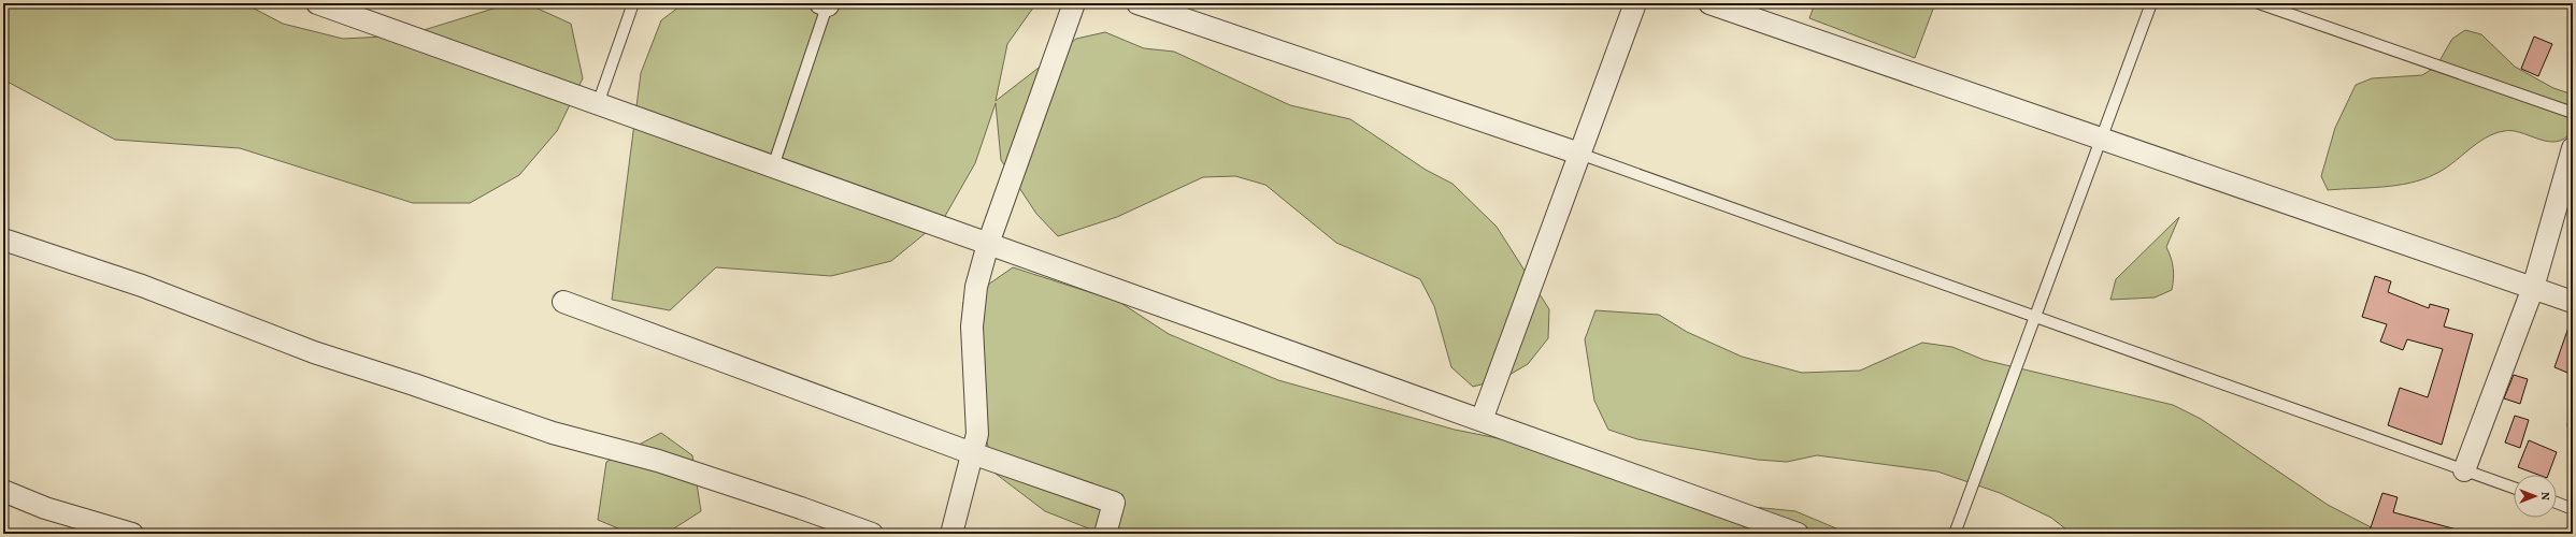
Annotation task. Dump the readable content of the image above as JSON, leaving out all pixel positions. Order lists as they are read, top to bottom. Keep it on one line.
{"north":"right"}
